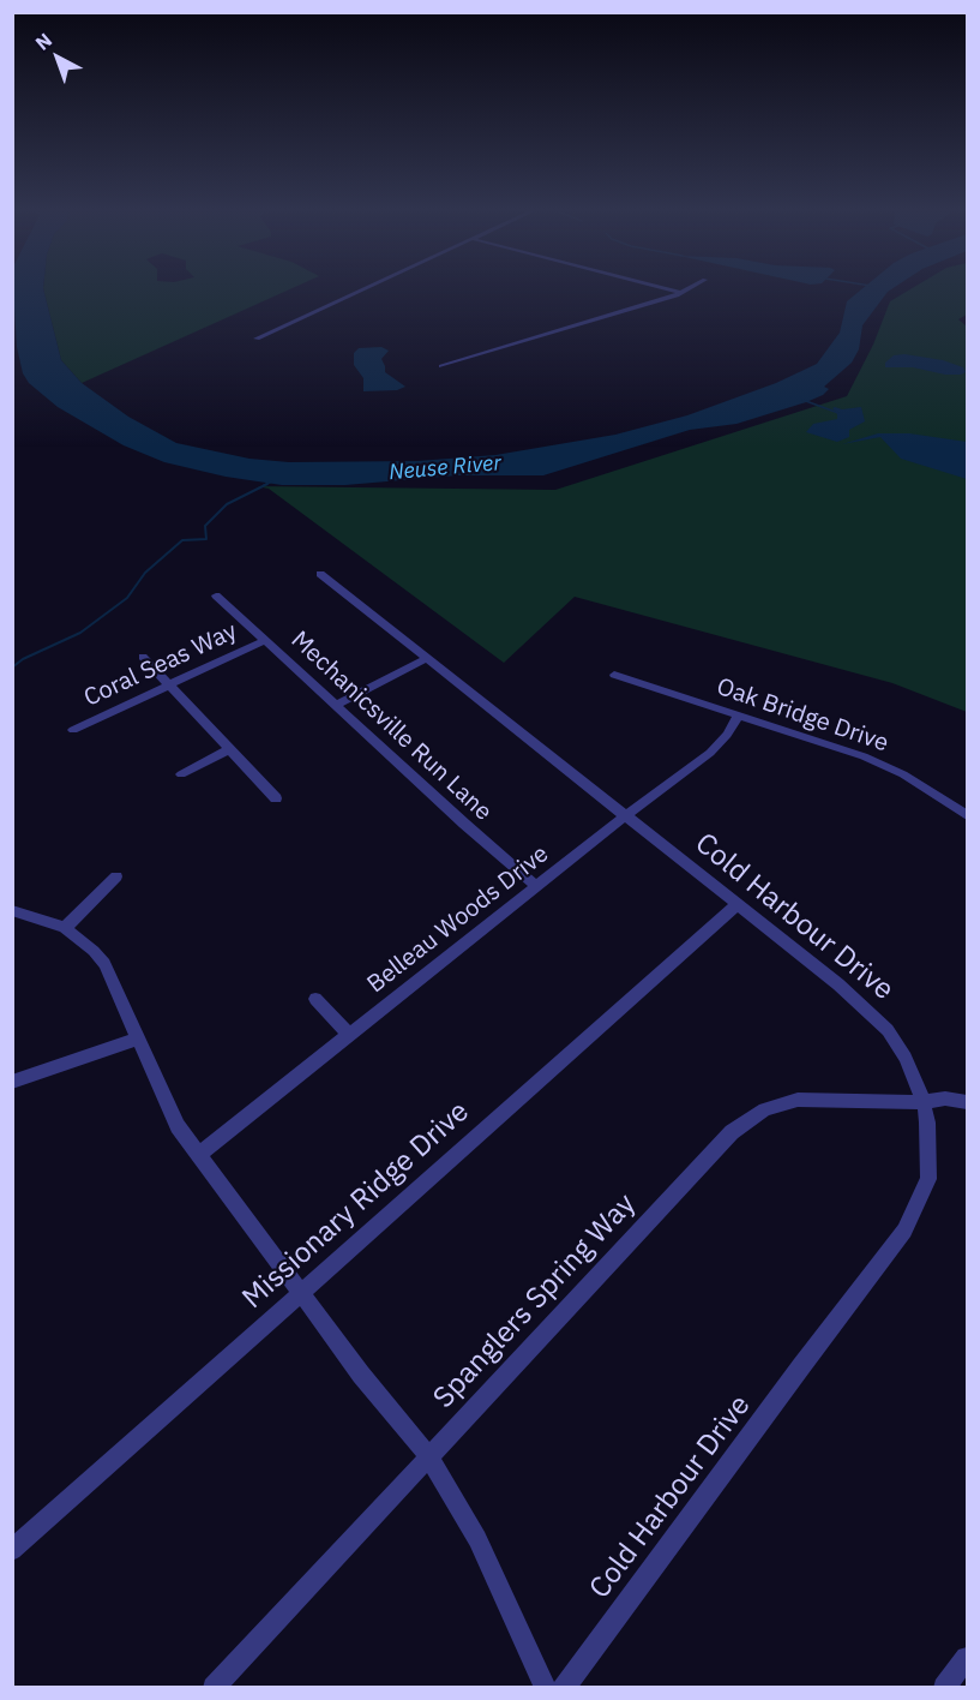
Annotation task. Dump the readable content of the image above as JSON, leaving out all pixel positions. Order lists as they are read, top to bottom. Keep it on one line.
{"streets":{"street":["Coral Seas Way","Oak Bridge Drive","Mechanicsville Run Lane","Cold Harbour Drive","Belleau Woods Drive","Missionary Ridge Drive","Spanglers Spring Way"]},"crossings":[["Coral Seas Way","Mechanicsville Run Lane"],["Oak Bridge Drive","Belleau Woods Drive"],["Mechanicsville Run Lane","Belleau Woods Drive"],["Cold Harbour Drive","Belleau Woods Drive"],["Cold Harbour Drive","Missionary Ridge Drive"],["Cold Harbour Drive","Spanglers Spring Way"]],"water":["Neuse River"],"north":"top left"}
